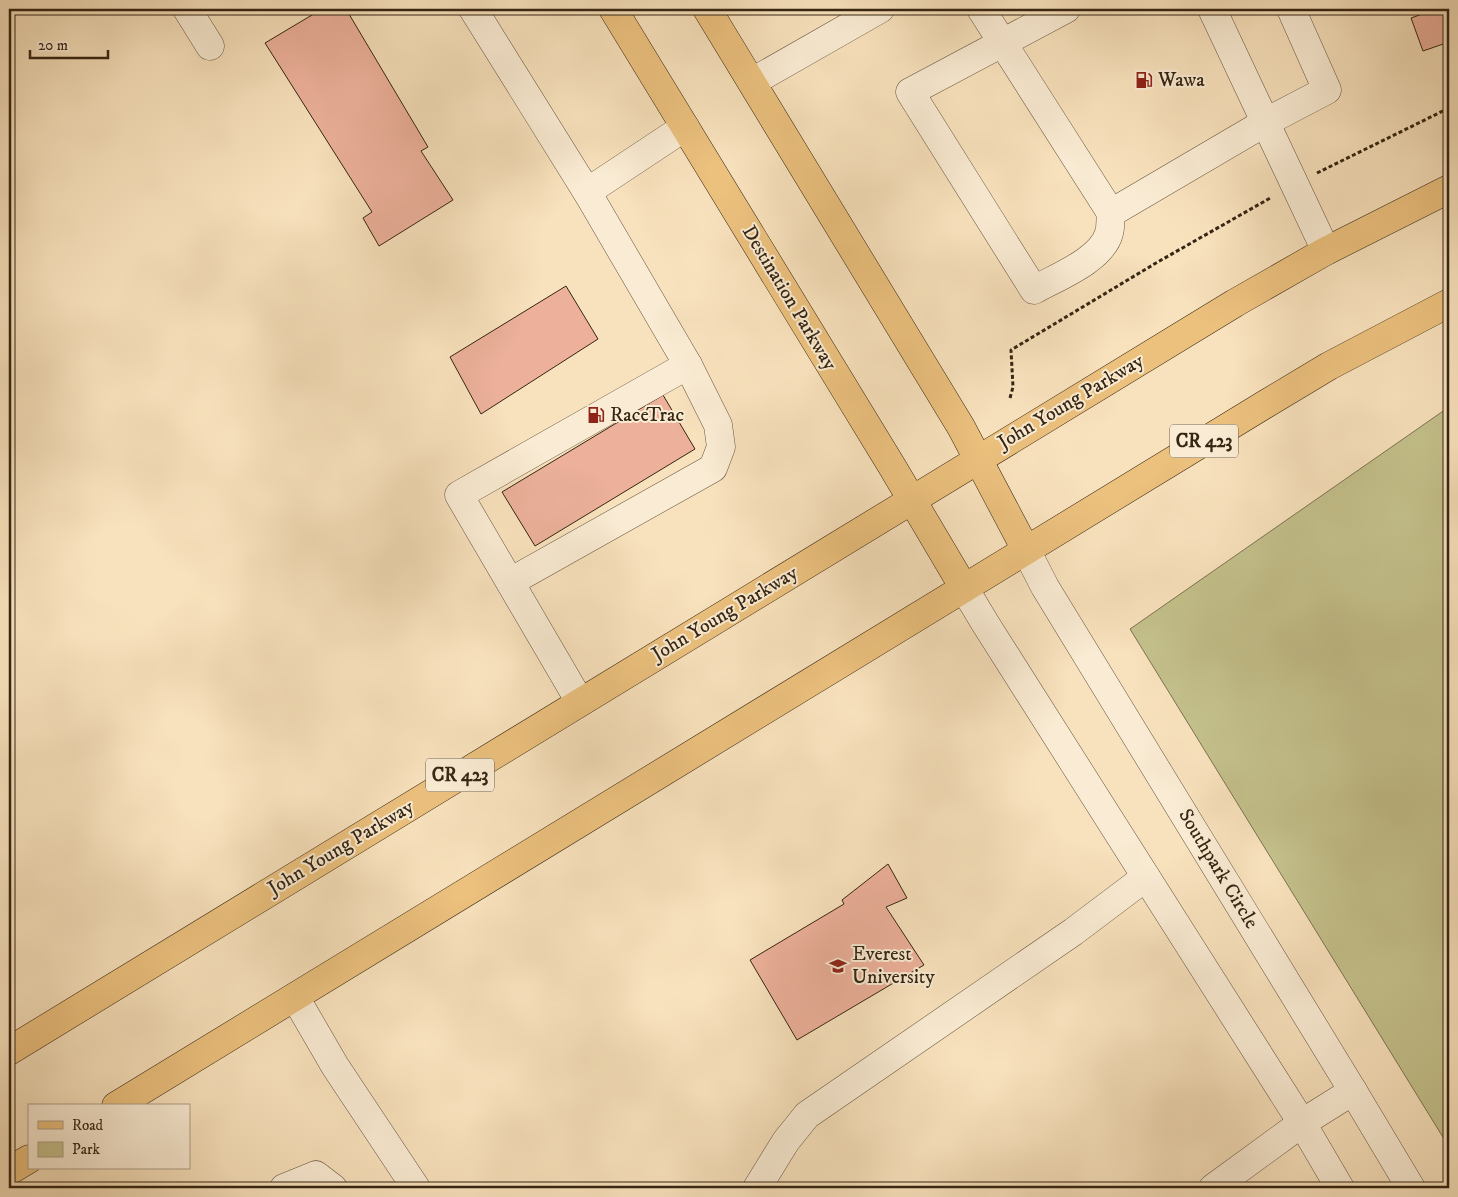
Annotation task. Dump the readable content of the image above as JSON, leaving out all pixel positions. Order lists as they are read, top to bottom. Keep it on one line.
{"streets":{"main road":["Destination Parkway","John Young Parkway","CR 423"],"street":["Southpark Circle"]},"crossings":[["Destination Parkway","John Young Parkway"],["Destination Parkway","CR 423"],["CR 423","Southpark Circle"]],"places":{"fuel station":["Wawa","RaceTrac"],"school or university":["Everest University"]},"legend":["Road","Park"],"scale_bar":"20 m"}
